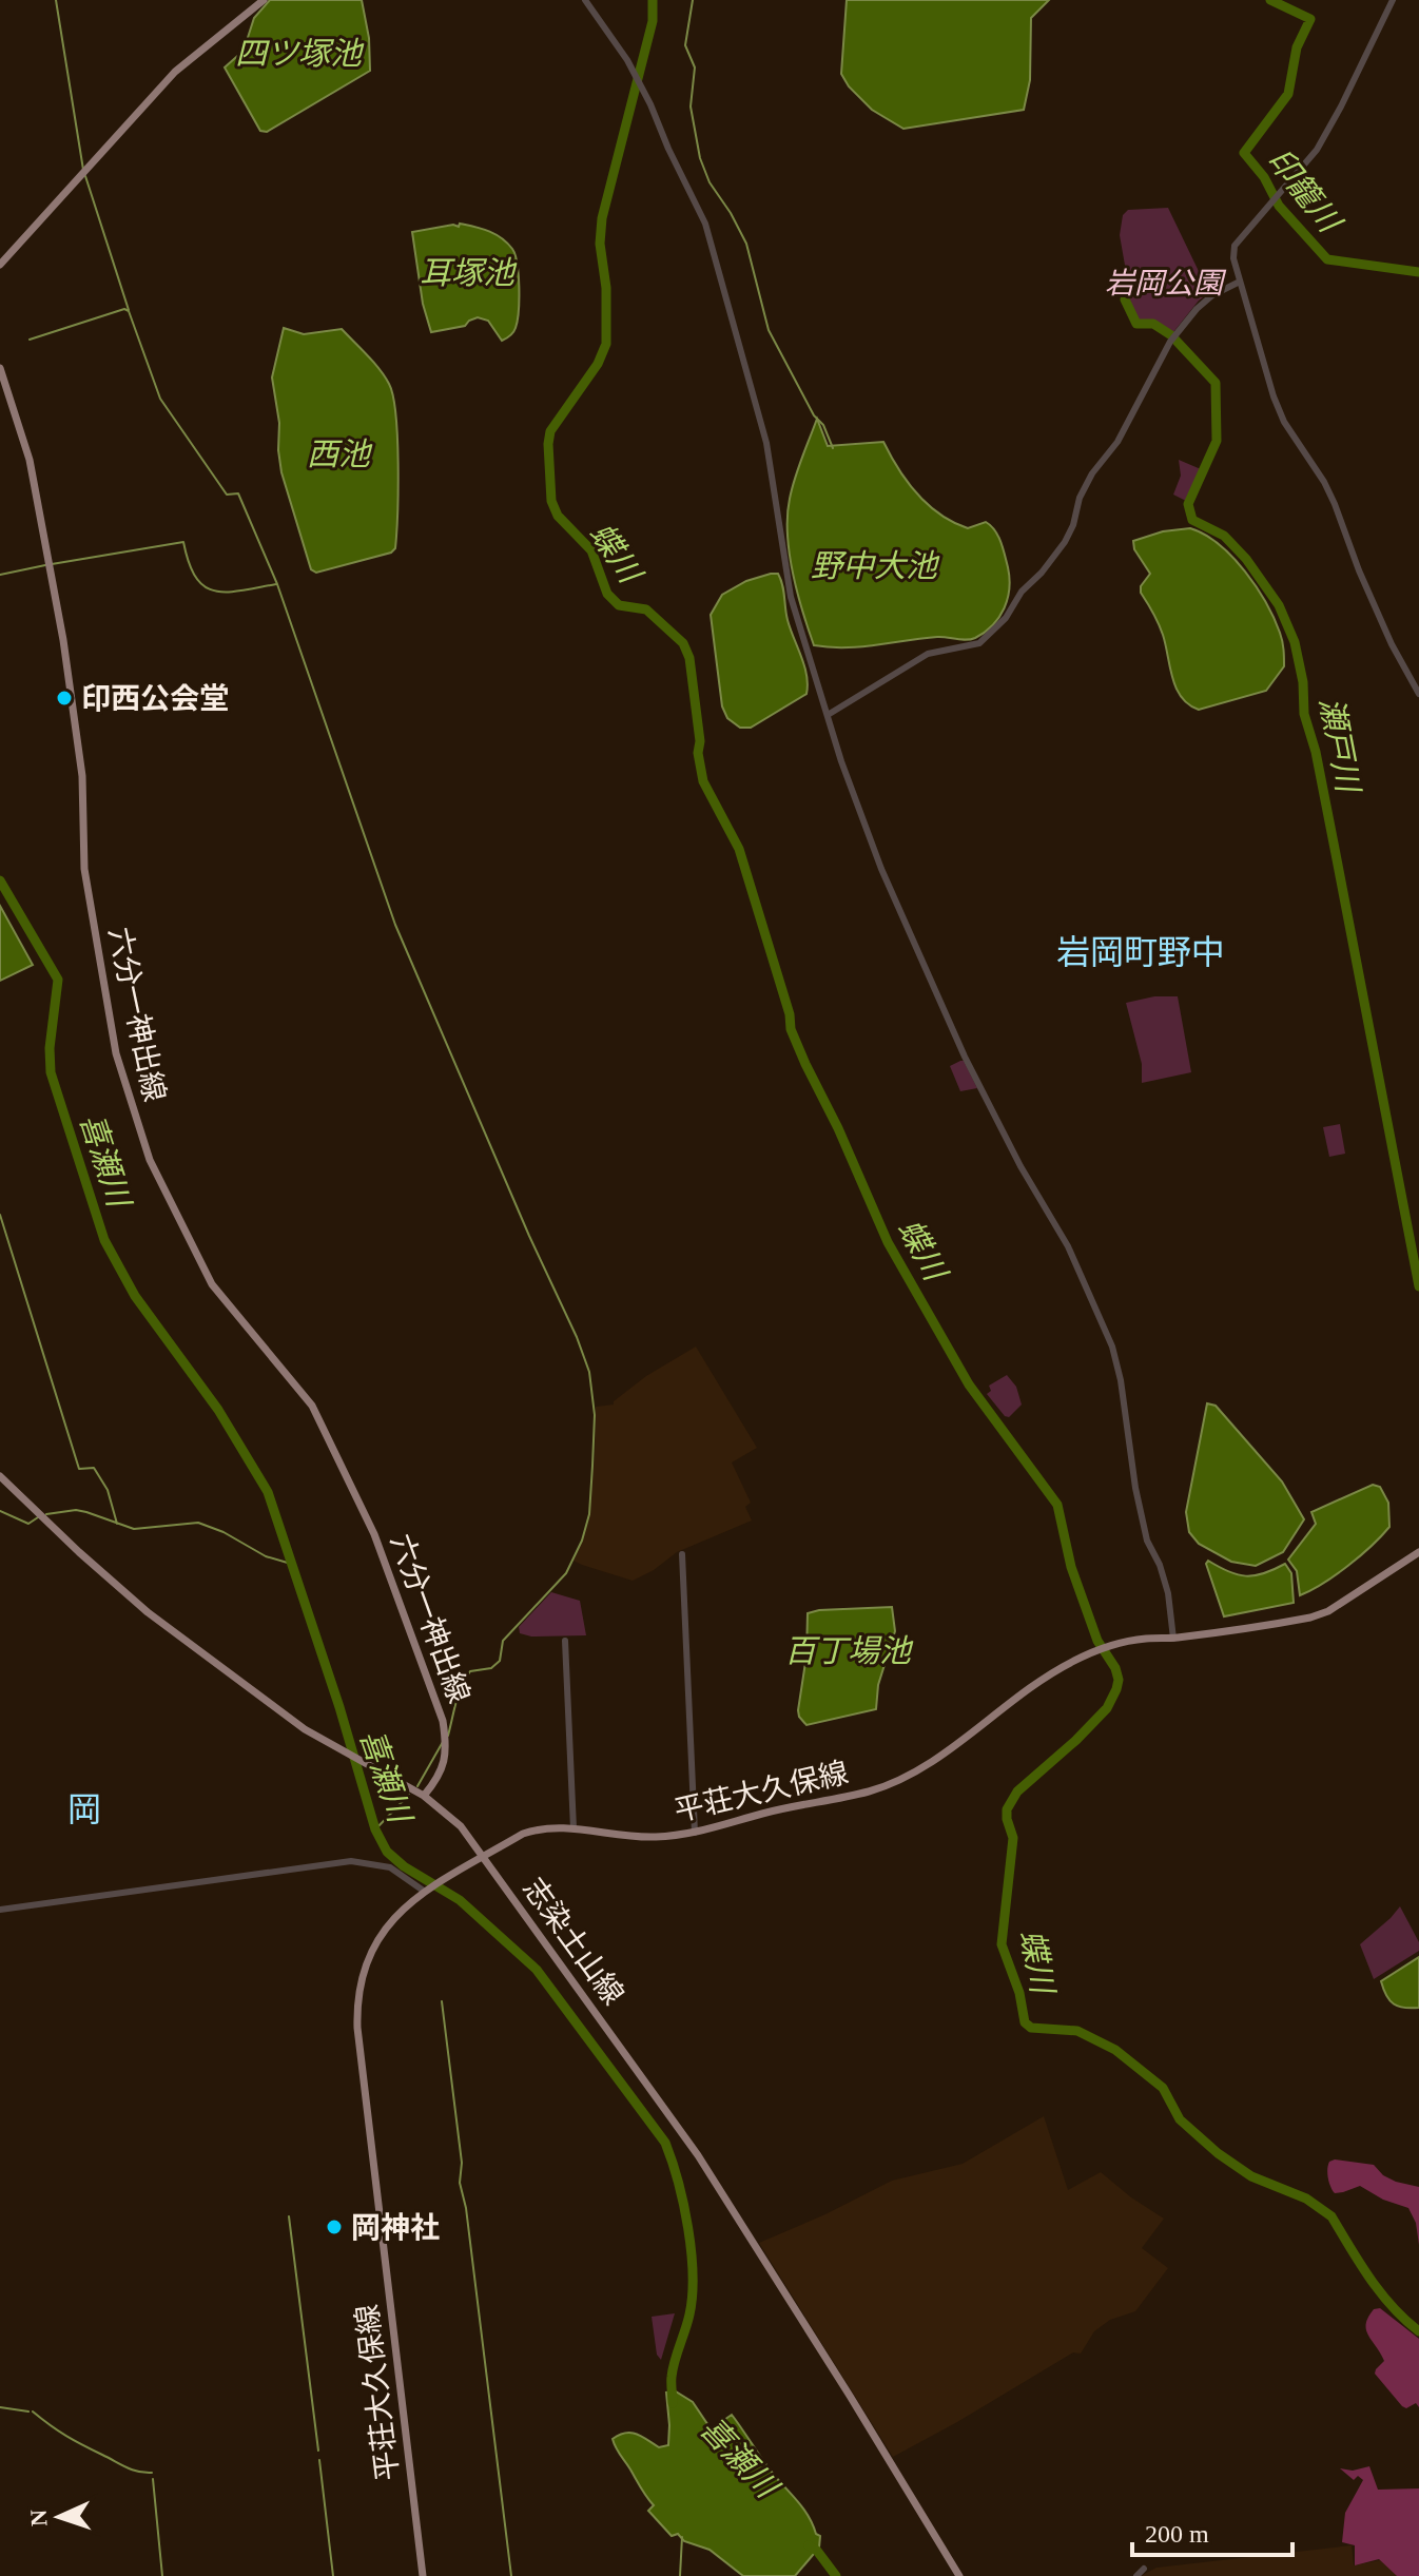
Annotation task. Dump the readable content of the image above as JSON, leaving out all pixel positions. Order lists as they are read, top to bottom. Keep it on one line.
{"streets":{"main road":["六分一神出線","平荘大久保線","志染土山線"]},"crossings":[["六分一神出線","志染土山線"],["平荘大久保線","志染土山線"]],"districts":["岩岡町野中","岡"],"water":["四ツ塚池","印籠川","耳塚池","西池","蝶川","野中大池","瀬戸川","喜瀬川","百丁場池"],"parks":["岩岡公園"],"places":["印西公会堂","岡神社"],"scale_bar":"200 m","north":"left"}
